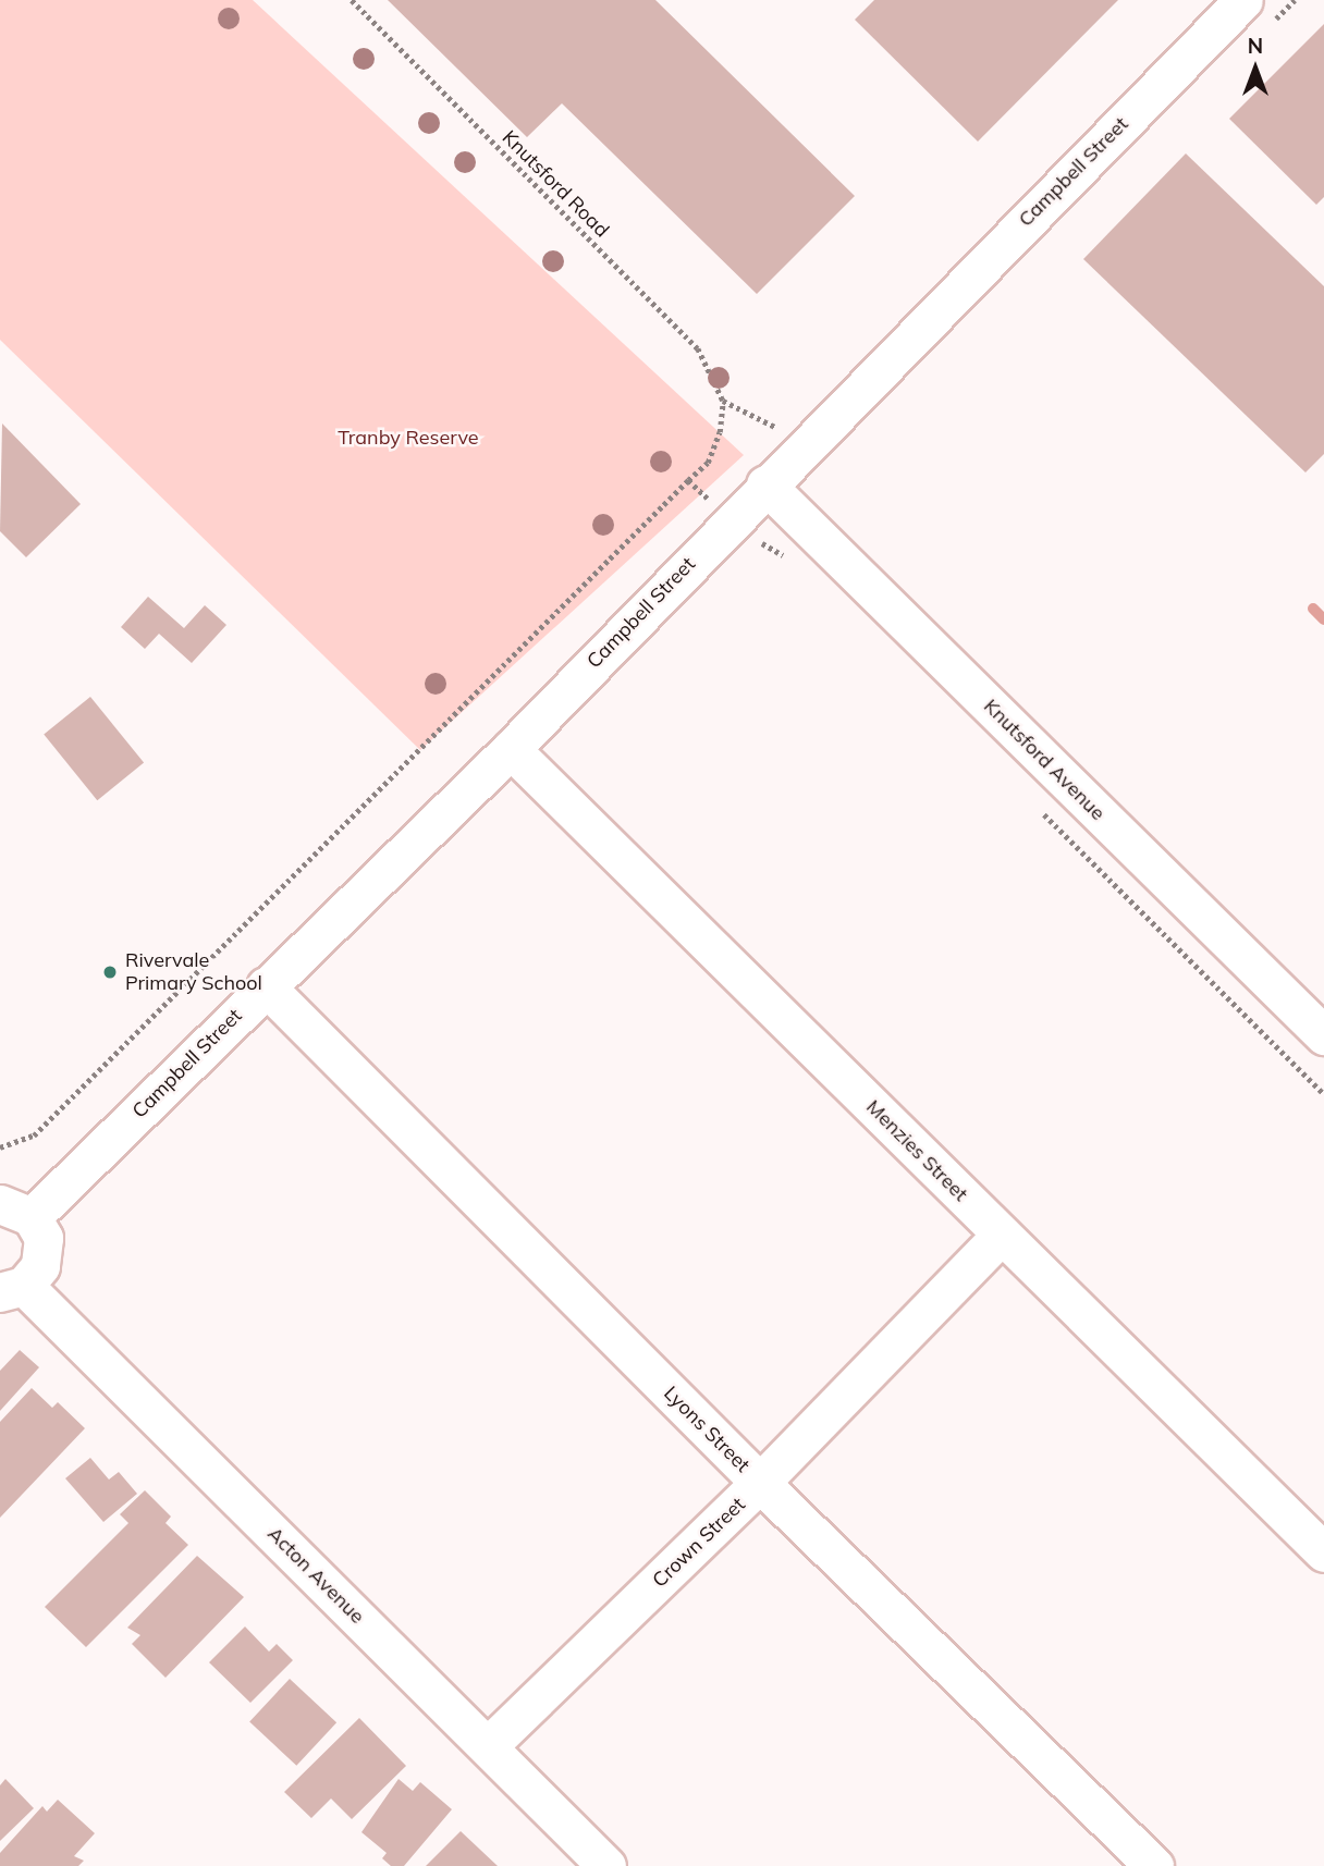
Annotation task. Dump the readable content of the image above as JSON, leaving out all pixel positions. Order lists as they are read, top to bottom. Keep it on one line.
{"streets":{"street":["Campbell Street","Knutsford Avenue","Menzies Street","Lyons Street","Crown Street","Acton Avenue"],"path":["Knutsford Road"]},"crossings":[["Campbell Street","Knutsford Avenue"],["Campbell Street","Menzies Street"],["Campbell Street","Lyons Street"],["Menzies Street","Crown Street"],["Lyons Street","Crown Street"],["Crown Street","Acton Avenue"]],"parks":["Tranby Reserve"],"places":["Rivervale Primary School"],"north":"top"}
